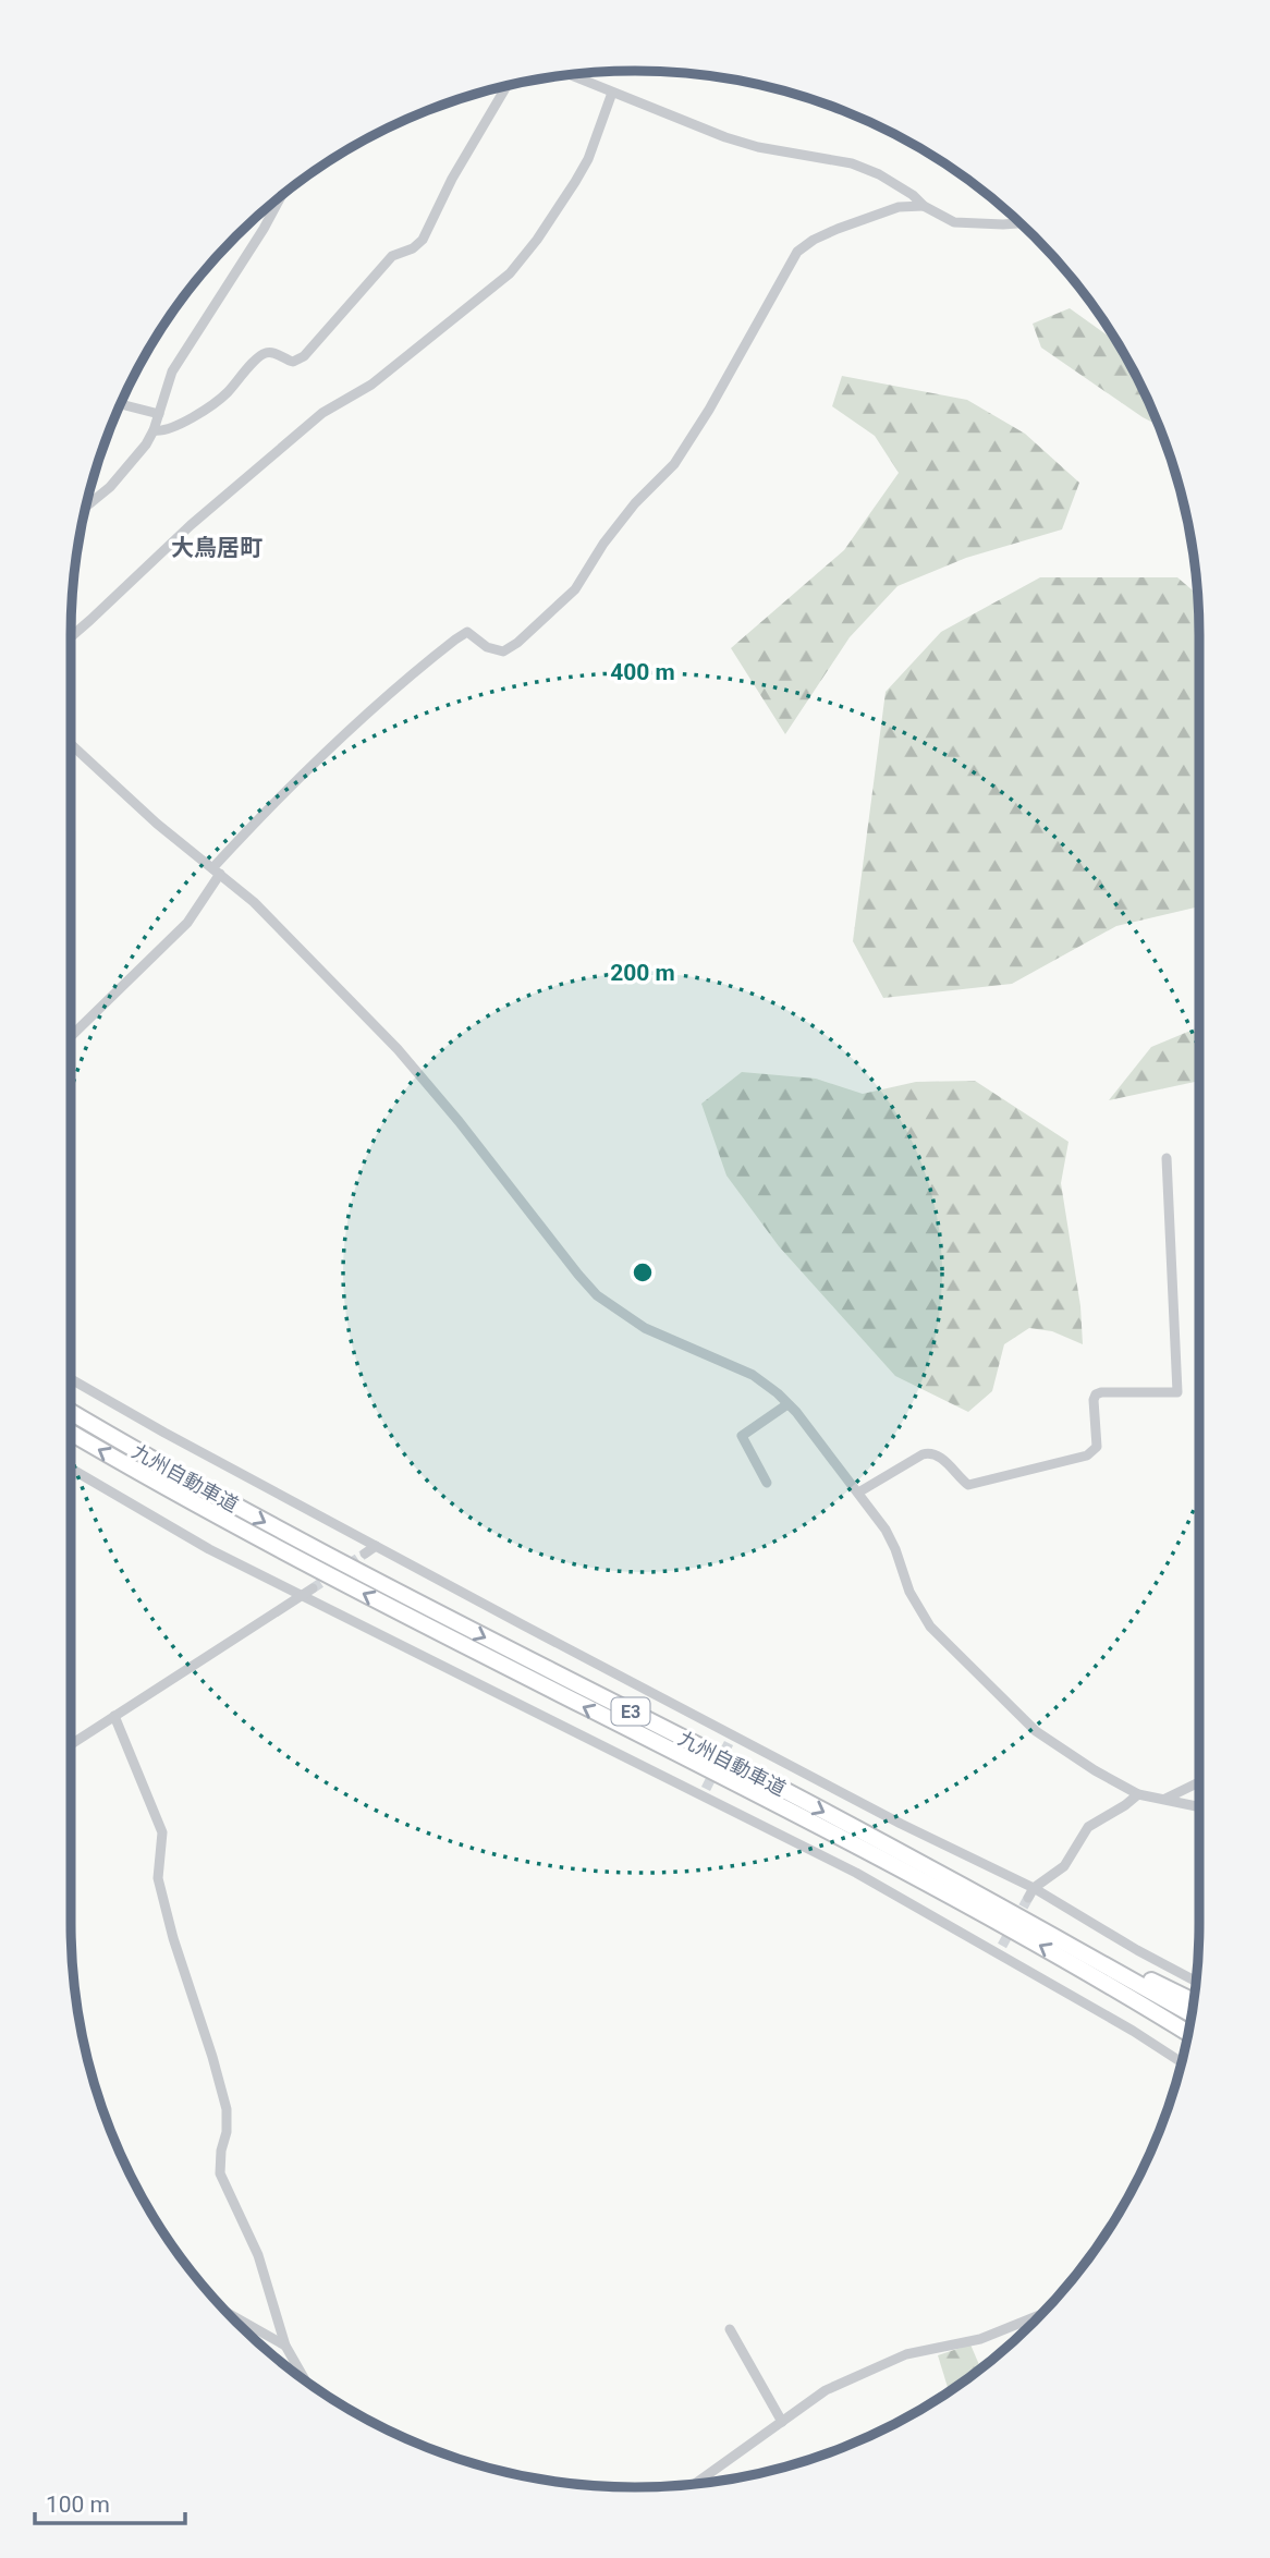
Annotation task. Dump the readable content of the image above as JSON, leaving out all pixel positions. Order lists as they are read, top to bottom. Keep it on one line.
{"streets":{"highway":["九州自動車道","E3"]},"districts":["大鳥居町"],"scale_bar":"100 m","rings":["400 m","200 m"]}
